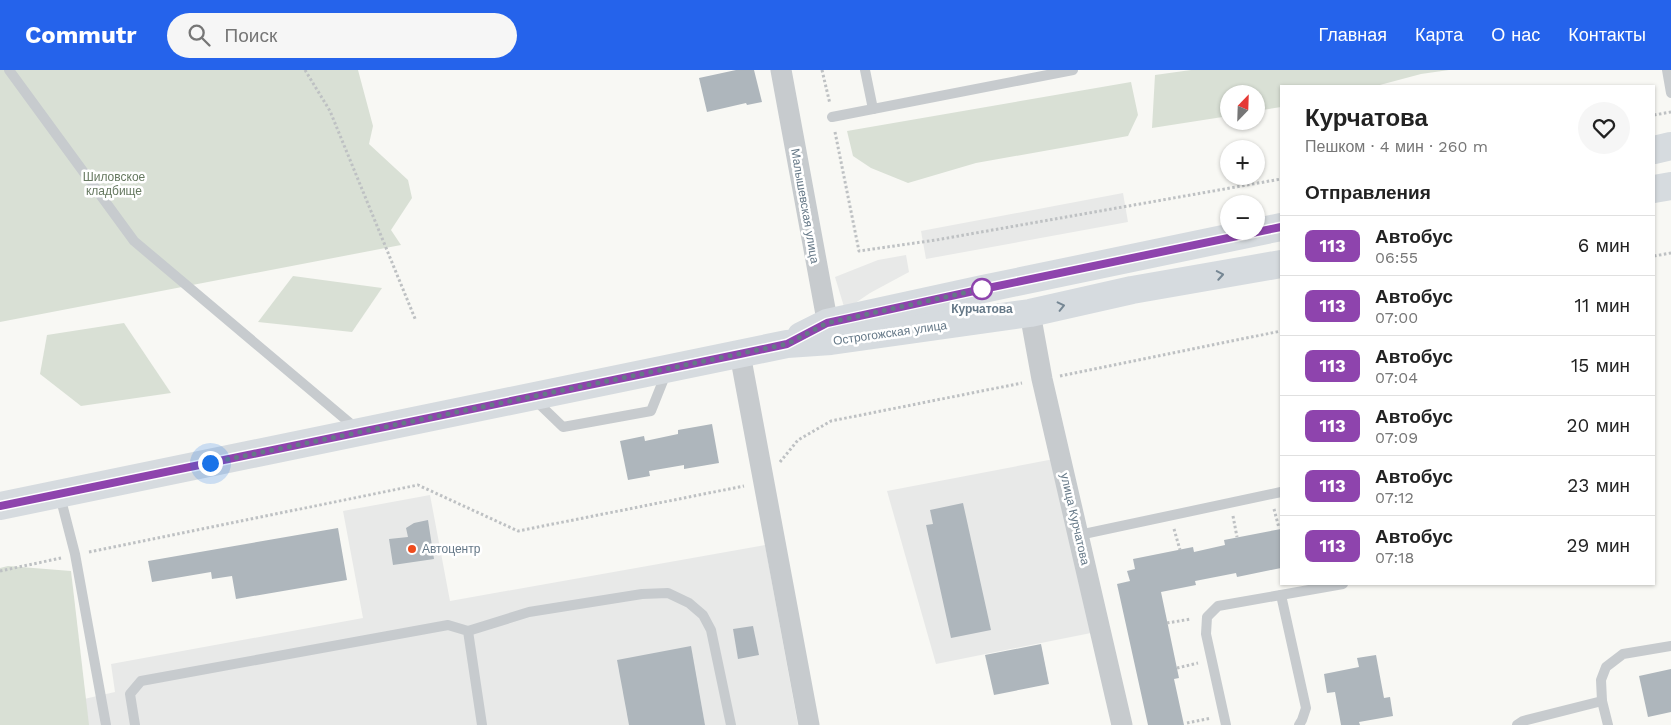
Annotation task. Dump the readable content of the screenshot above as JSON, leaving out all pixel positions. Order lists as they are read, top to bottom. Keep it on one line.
{"streets":{"street":["Малышевская улица","Острогожская улица","улица Курчатова"]},"crossings":[["Малышевская улица","Острогожская улица"],["Острогожская улица","улица Курчатова"]],"parks":["Шиловское кладбище"],"places":["Курчатова","Автоцентр"],"lines":["bus line 113"],"north":"top right","page":{"header":"Commutr","search":"Поиск","nav":["Главная","Карта","О нас","Контакты"],"map_buttons":["+","−"],"heading":[["Курчатова","Пешком · 4 мин · 260 m"],"Отправления"],"list":[{"mark":"113","name":"Автобус","note":"06:55","value":"6 мин"},{"mark":"113","name":"Автобус","note":"07:00","value":"11 мин"},{"mark":"113","name":"Автобус","note":"07:04","value":"15 мин"},{"mark":"113","name":"Автобус","note":"07:09","value":"20 мин"},{"mark":"113","name":"Автобус","note":"07:12","value":"23 мин"},{"mark":"113","name":"Автобус","note":"07:18","value":"29 мин"}]}}
